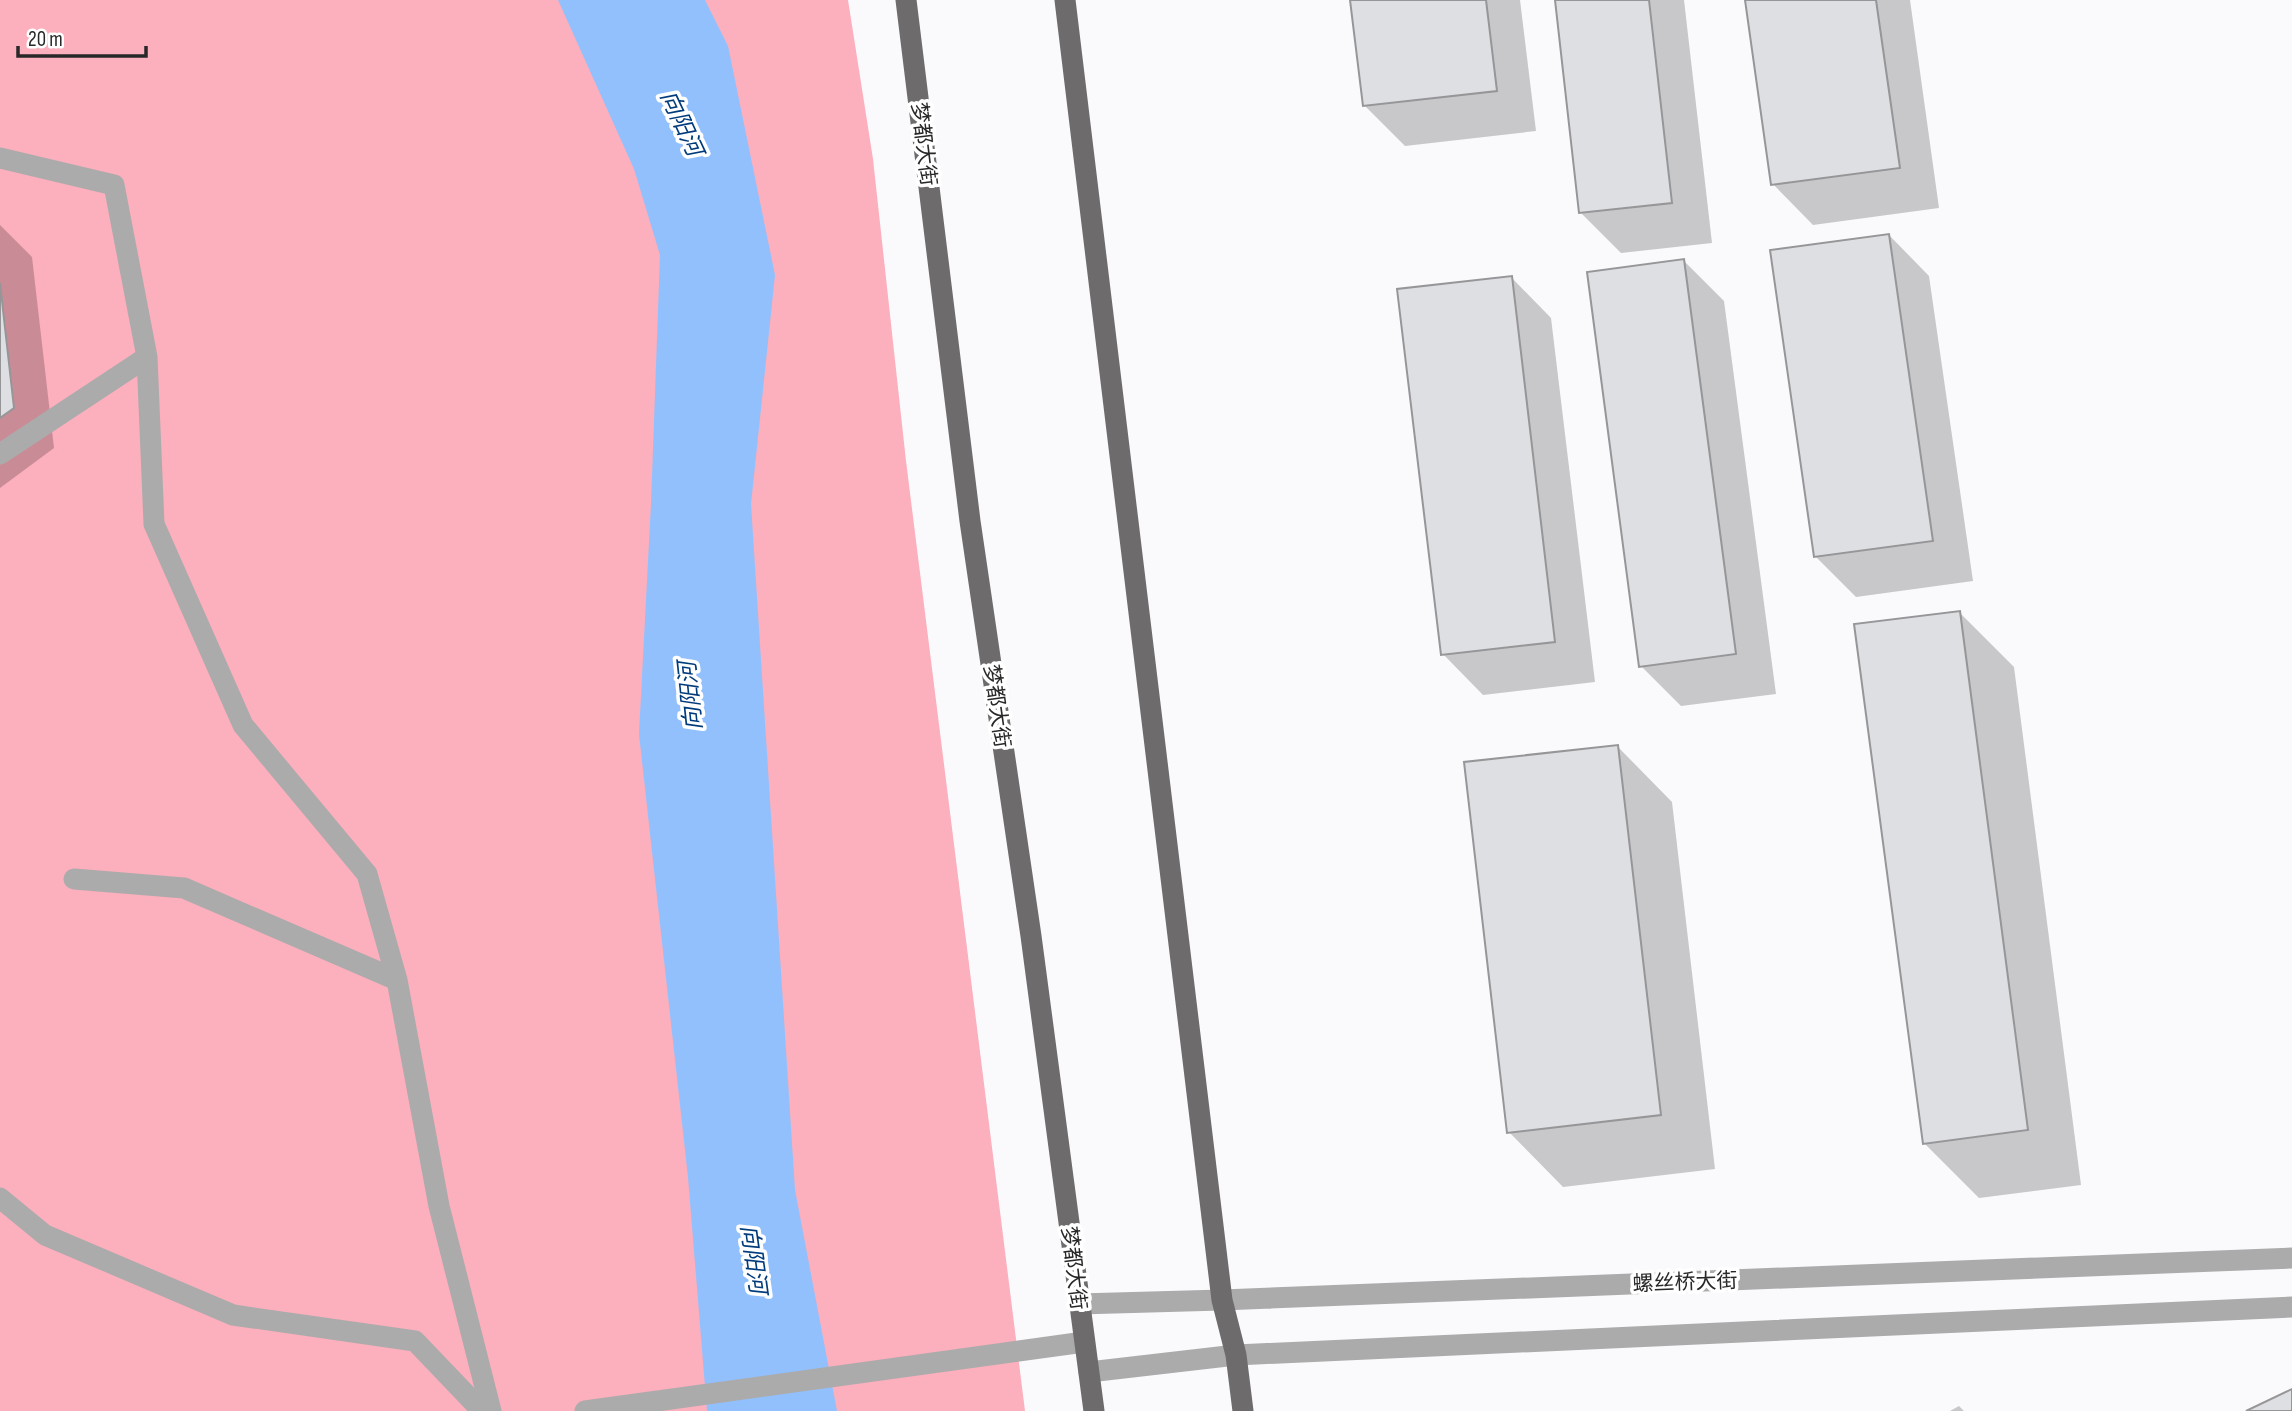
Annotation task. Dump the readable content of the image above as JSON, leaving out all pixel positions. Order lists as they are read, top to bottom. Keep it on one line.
{"streets":{"main road":["梦都大街"],"street":["螺丝桥大街"]},"crossings":[["梦都大街","螺丝桥大街"]],"water":["向阳河"],"scale_bar":"20 m"}
